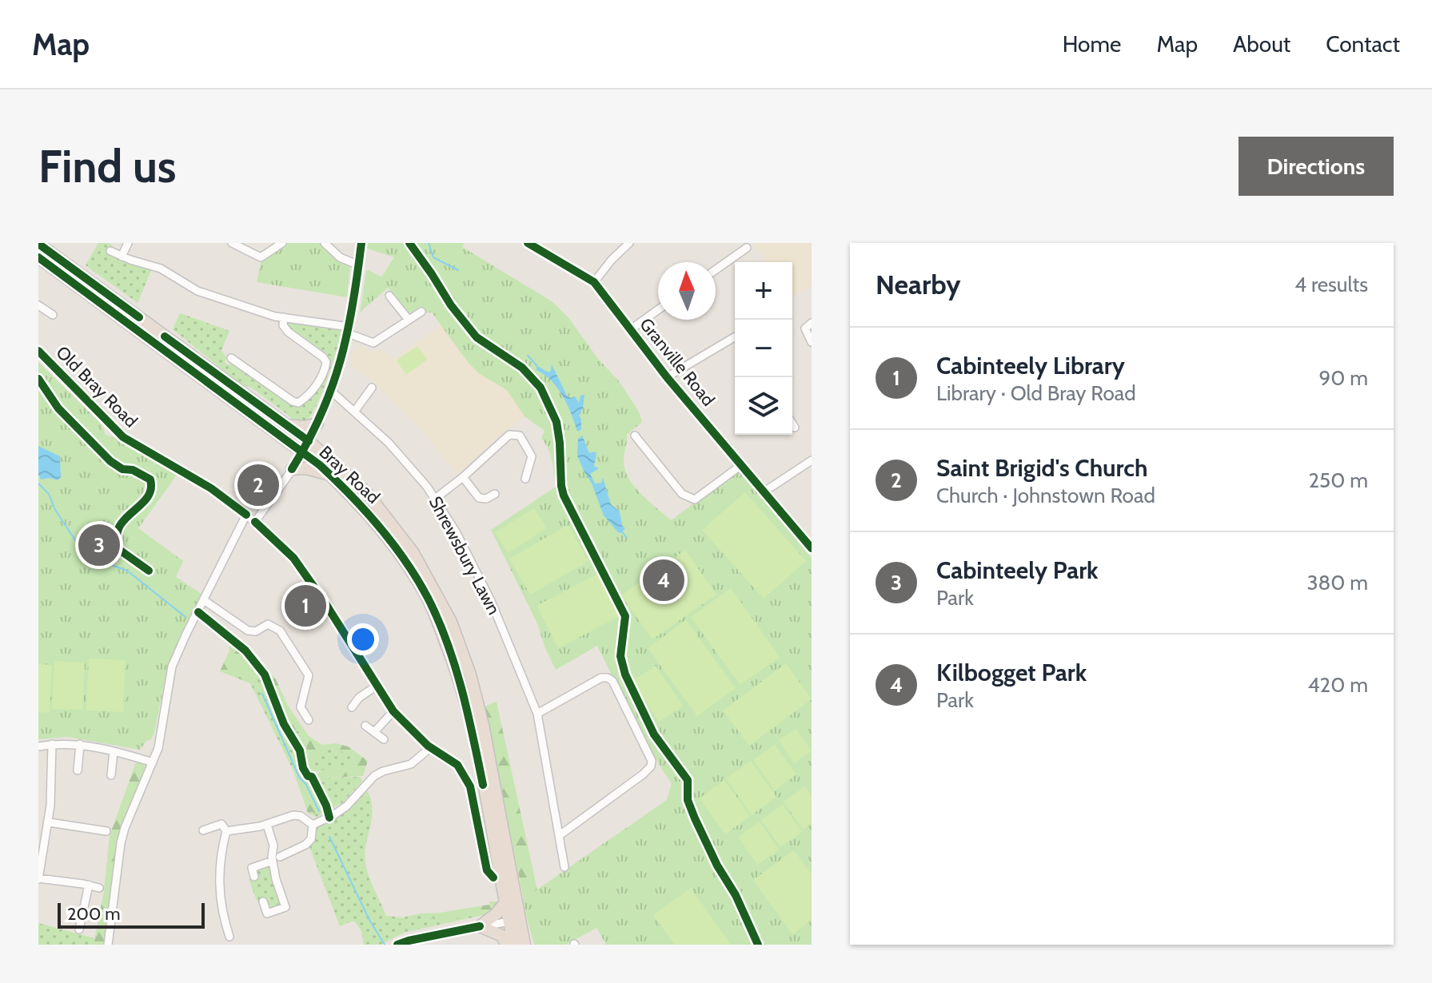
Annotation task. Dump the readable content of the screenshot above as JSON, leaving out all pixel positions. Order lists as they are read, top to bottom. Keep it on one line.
{"streets":{"highway":["Bray Road"],"street":["Granville Road","Old Bray Road","Shrewsbury Lawn"]},"scale_bar":"200 m","north":"top","page":{"header":"Map","nav":["Home","Map","About","Contact"],"buttons":"Directions","title":"Find us","heading":["Nearby","4 results"],"map_buttons":["+","−"],"list":[{"mark":"1","name":"Cabinteely Library","note":"Library · Old Bray Road","value":"90 m"},{"mark":"2","name":"Saint Brigid's Church","note":"Church · Johnstown Road","value":"250 m"},{"mark":"3","name":"Cabinteely Park","note":"Park","value":"380 m"},{"mark":"4","name":"Kilbogget Park","note":"Park","value":"420 m"}],"pins":["2","3","4","1"],"scale":"200 m"}}
